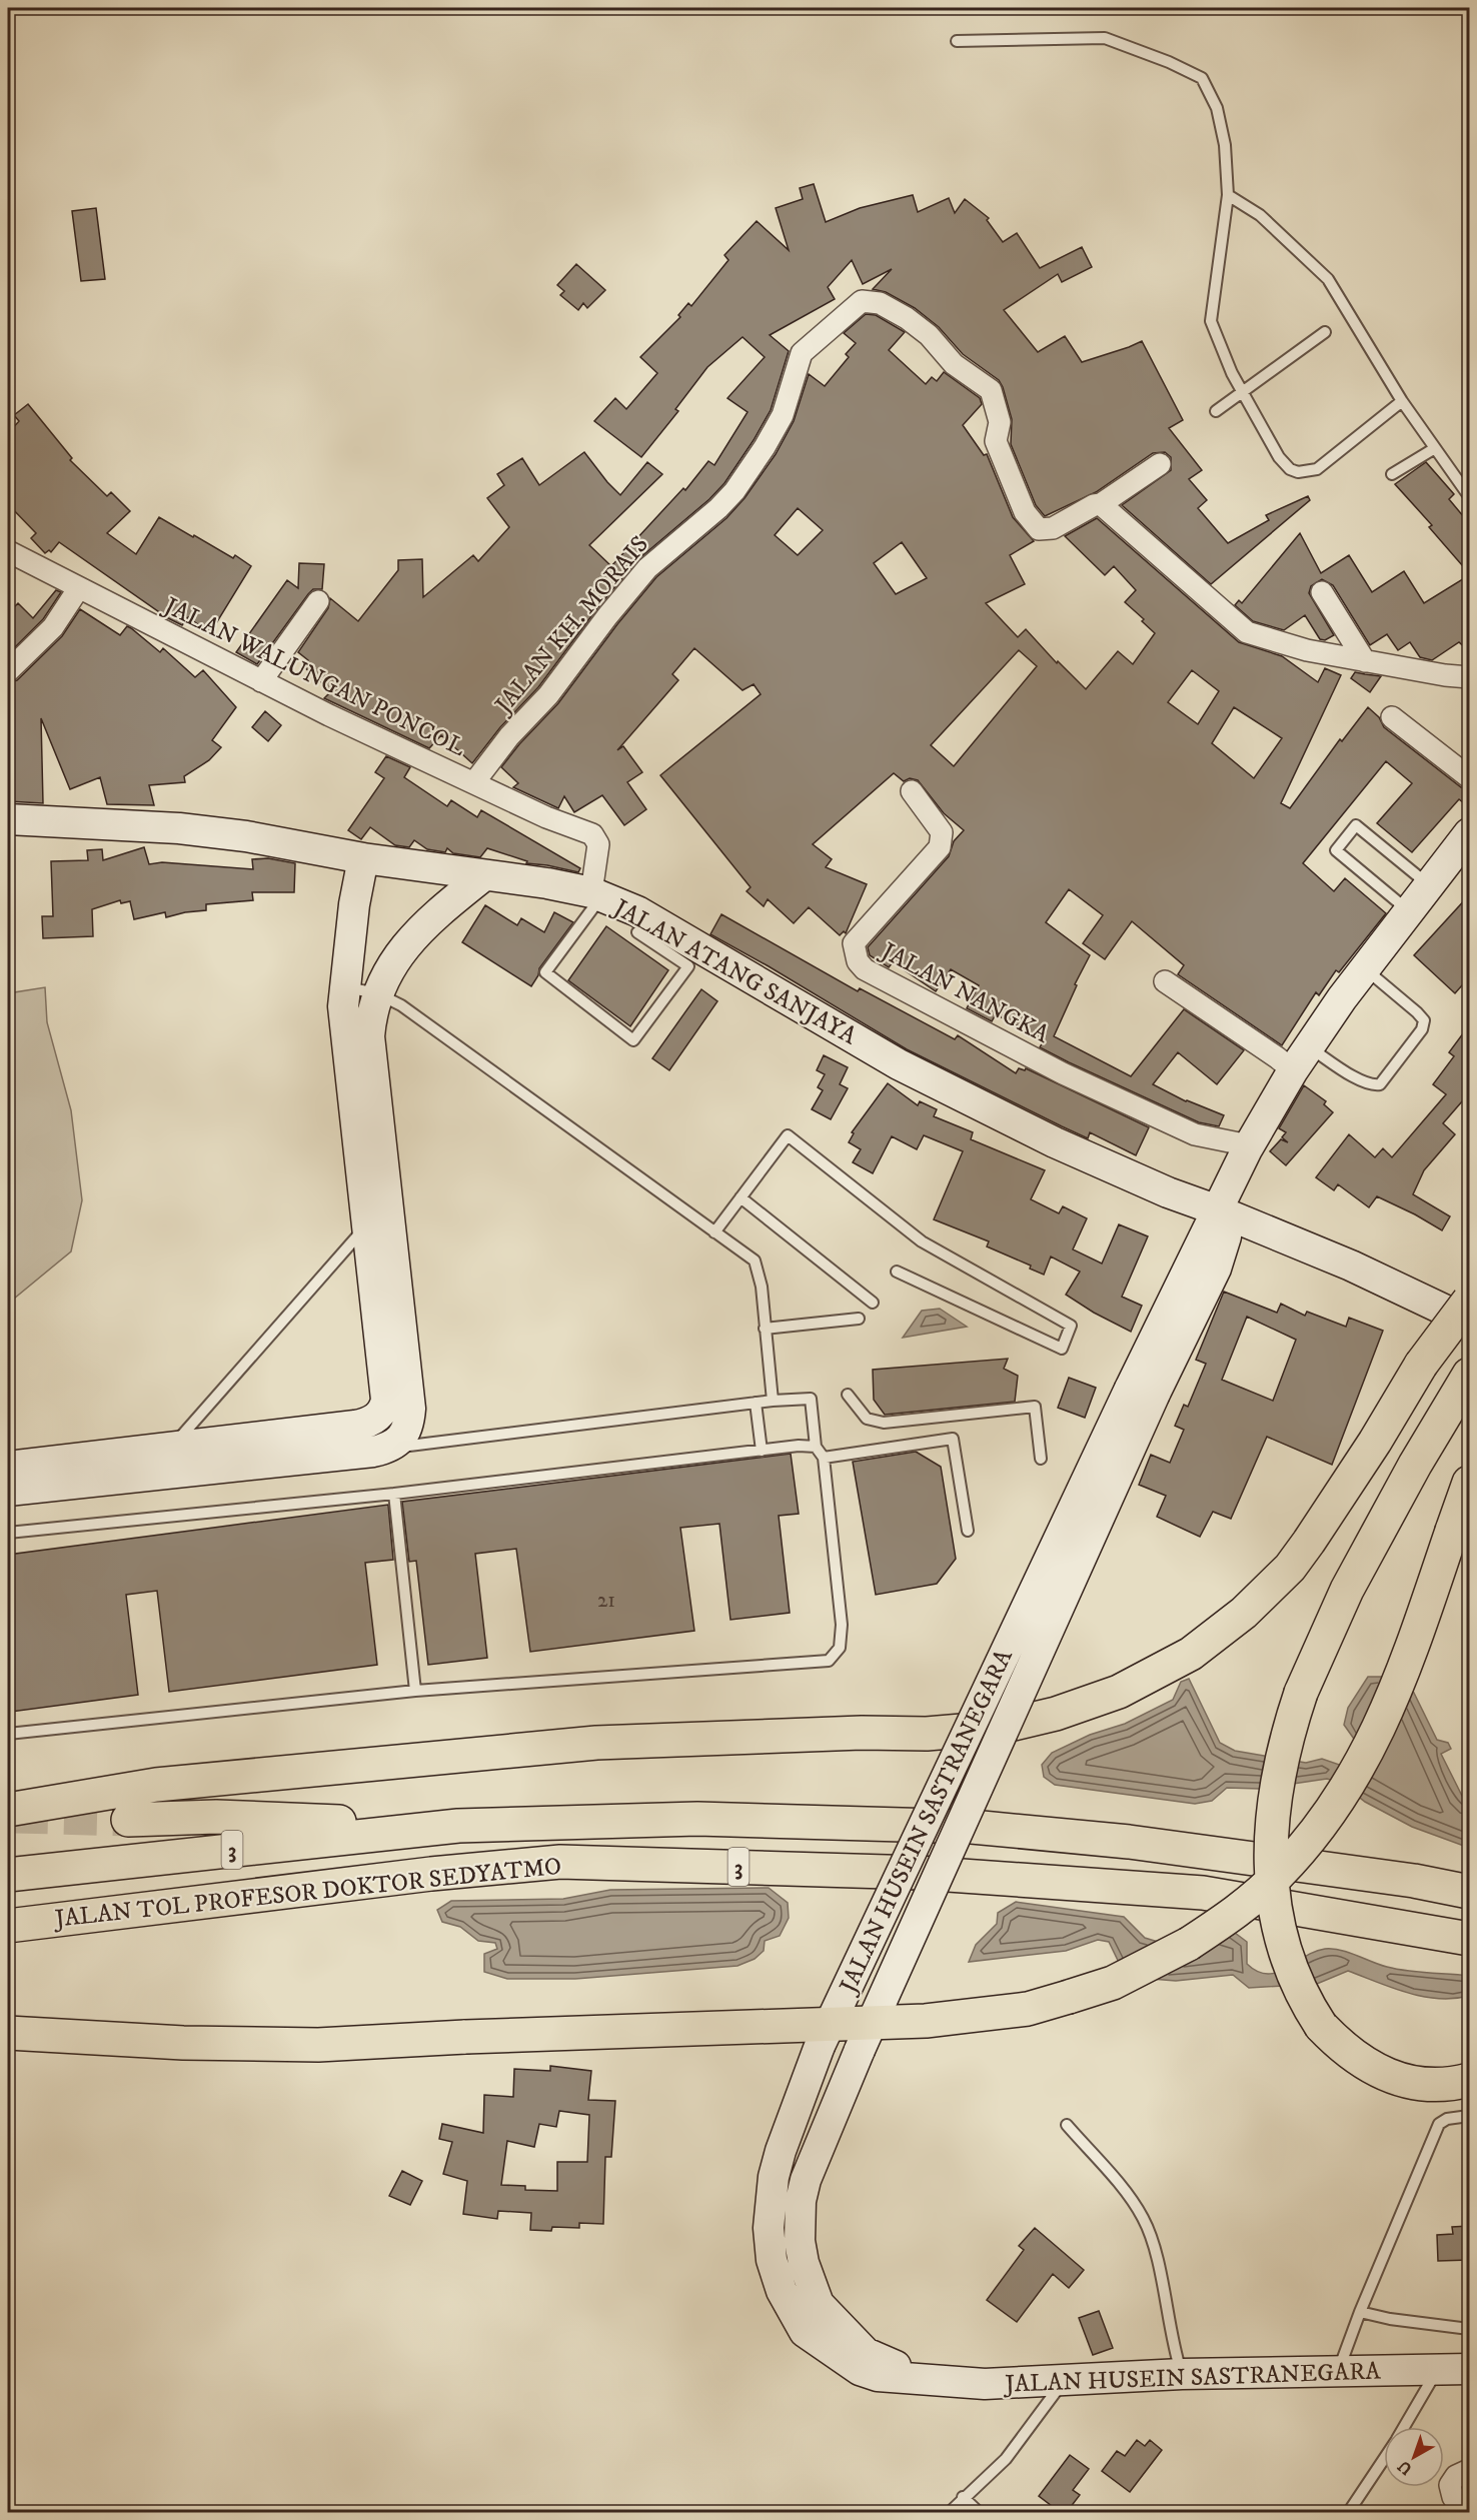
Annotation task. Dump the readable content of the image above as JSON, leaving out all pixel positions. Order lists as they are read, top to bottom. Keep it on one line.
{"streets":{"highway":["3","JALAN TOL PROFESOR DOKTOR SEDYATMO"],"main road":["JALAN ATANG SANJAYA","JALAN HUSEIN SASTRANEGARA"],"street":["JALAN KH. MORAIS","JALAN WALUNGAN PONCOL","JALAN NANGKA"]},"crossings":[["JALAN KH. MORAIS","JALAN WALUNGAN PONCOL"],["JALAN WALUNGAN PONCOL","JALAN ATANG SANJAYA"],["JALAN ATANG SANJAYA","JALAN HUSEIN SASTRANEGARA"],["JALAN NANGKA","JALAN HUSEIN SASTRANEGARA"]],"house_numbers":["21"],"north":"bottom left"}
